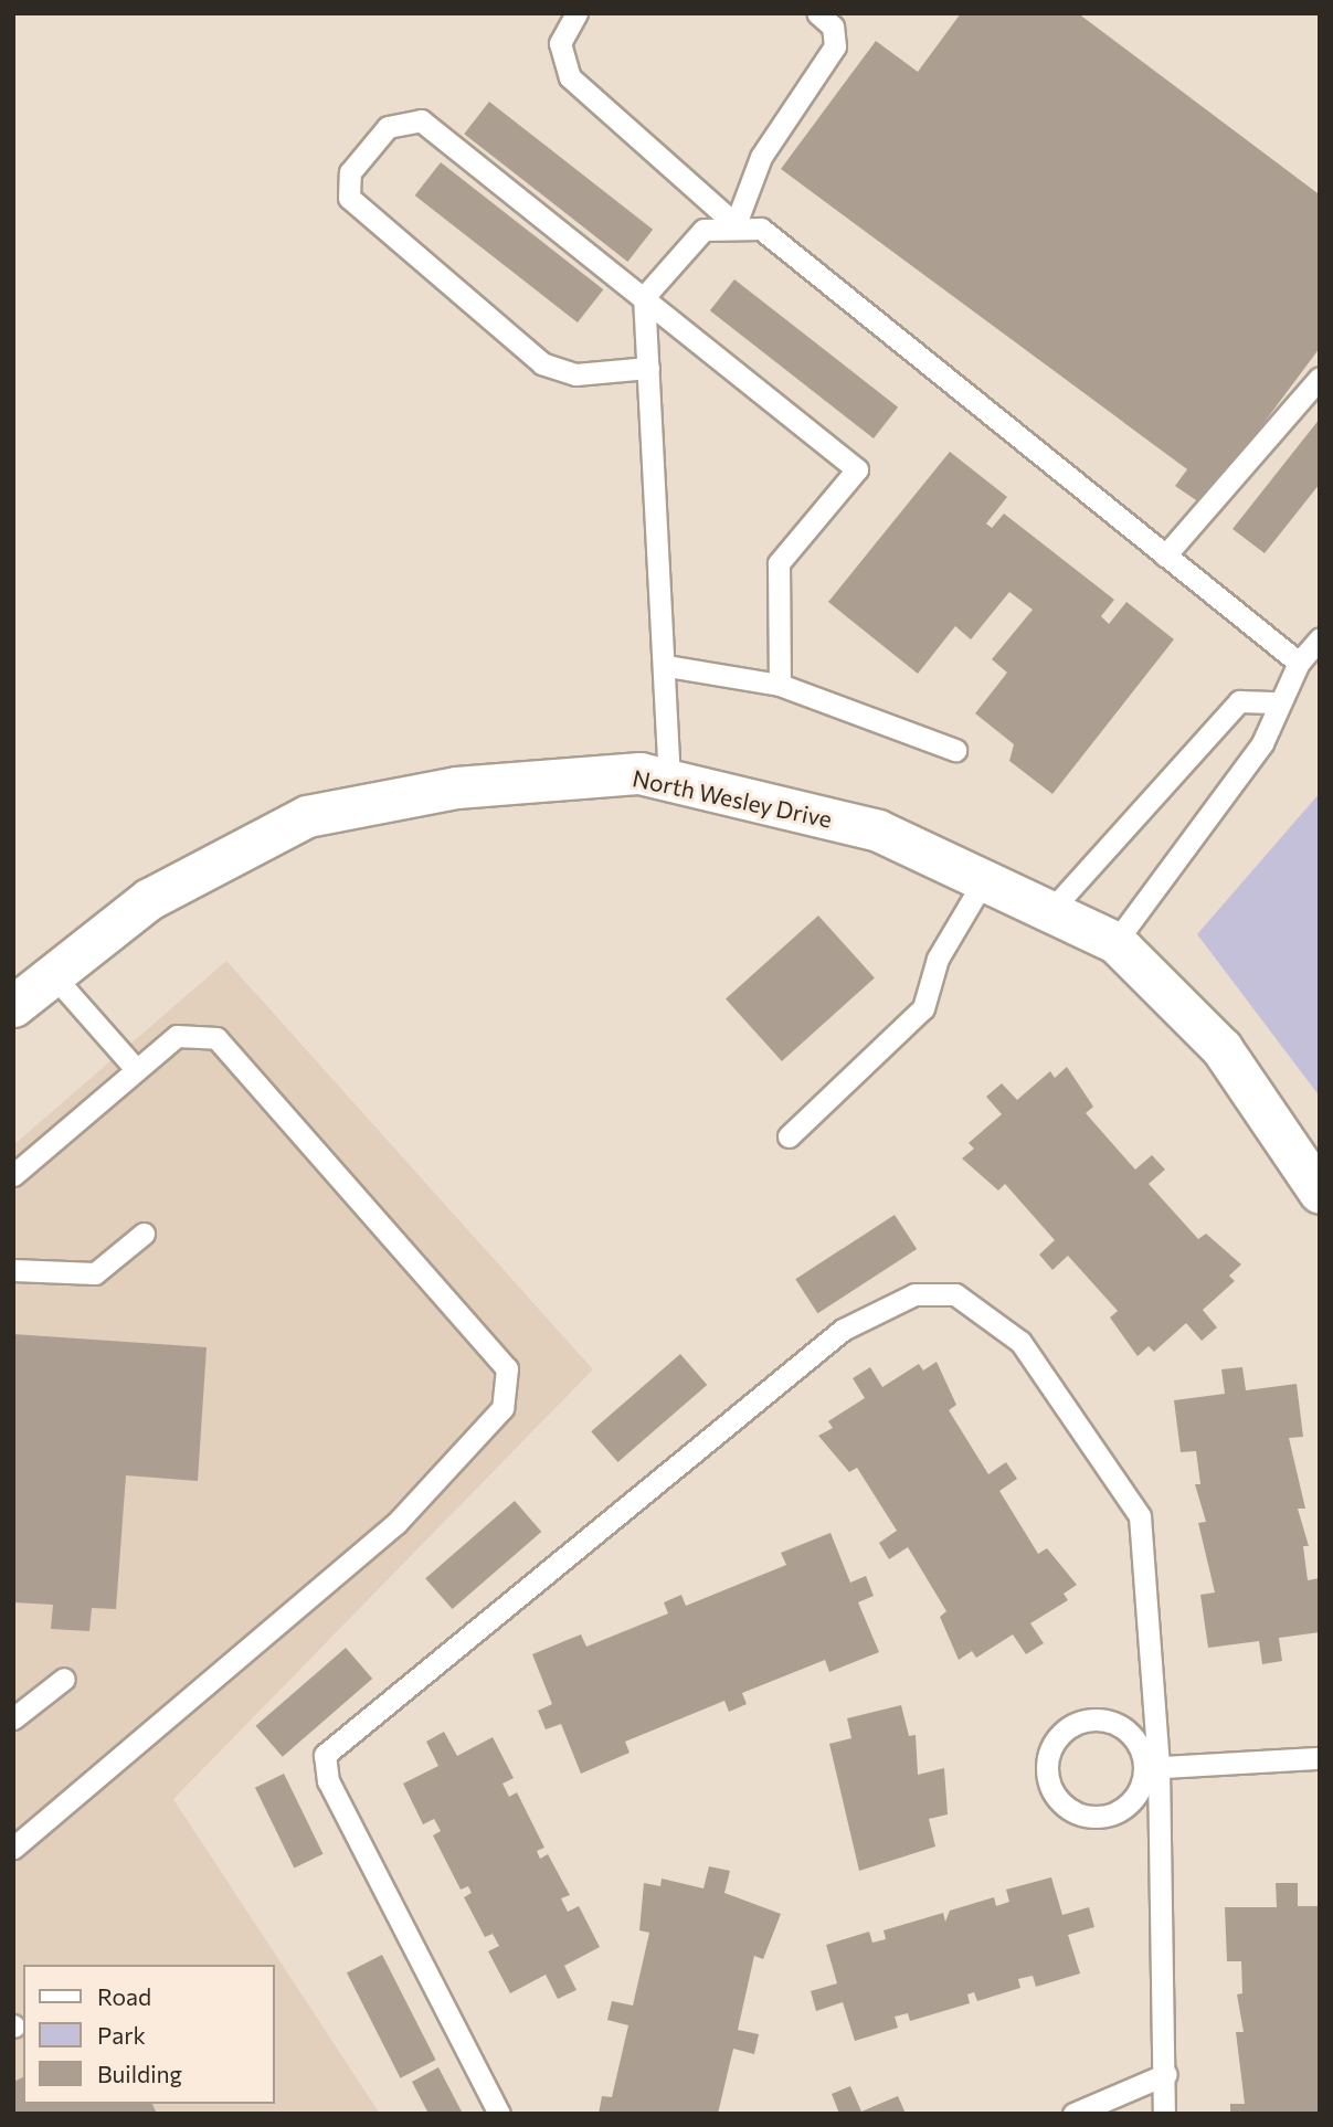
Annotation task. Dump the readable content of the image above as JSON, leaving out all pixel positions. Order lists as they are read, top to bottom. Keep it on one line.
{"streets":{"street":["North Wesley Drive"]},"legend":["Road","Park","Building"]}
